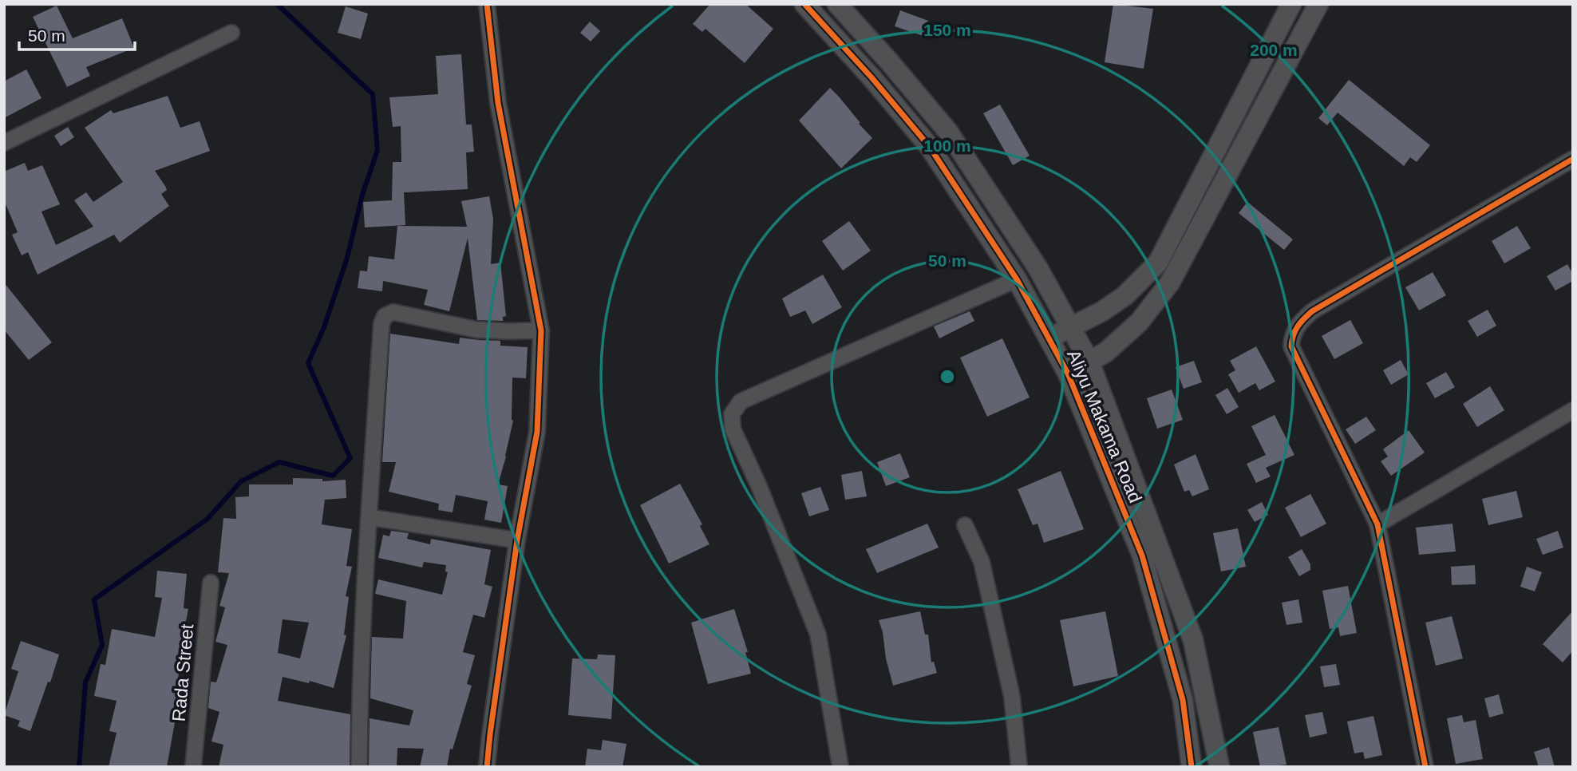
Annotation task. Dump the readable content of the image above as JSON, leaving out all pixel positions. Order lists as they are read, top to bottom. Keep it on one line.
{"streets":{"street":["Aliyu Makama Road","Rada Street"]},"scale_bar":"50 m","rings":["150 m","200 m","100 m","50 m"]}
